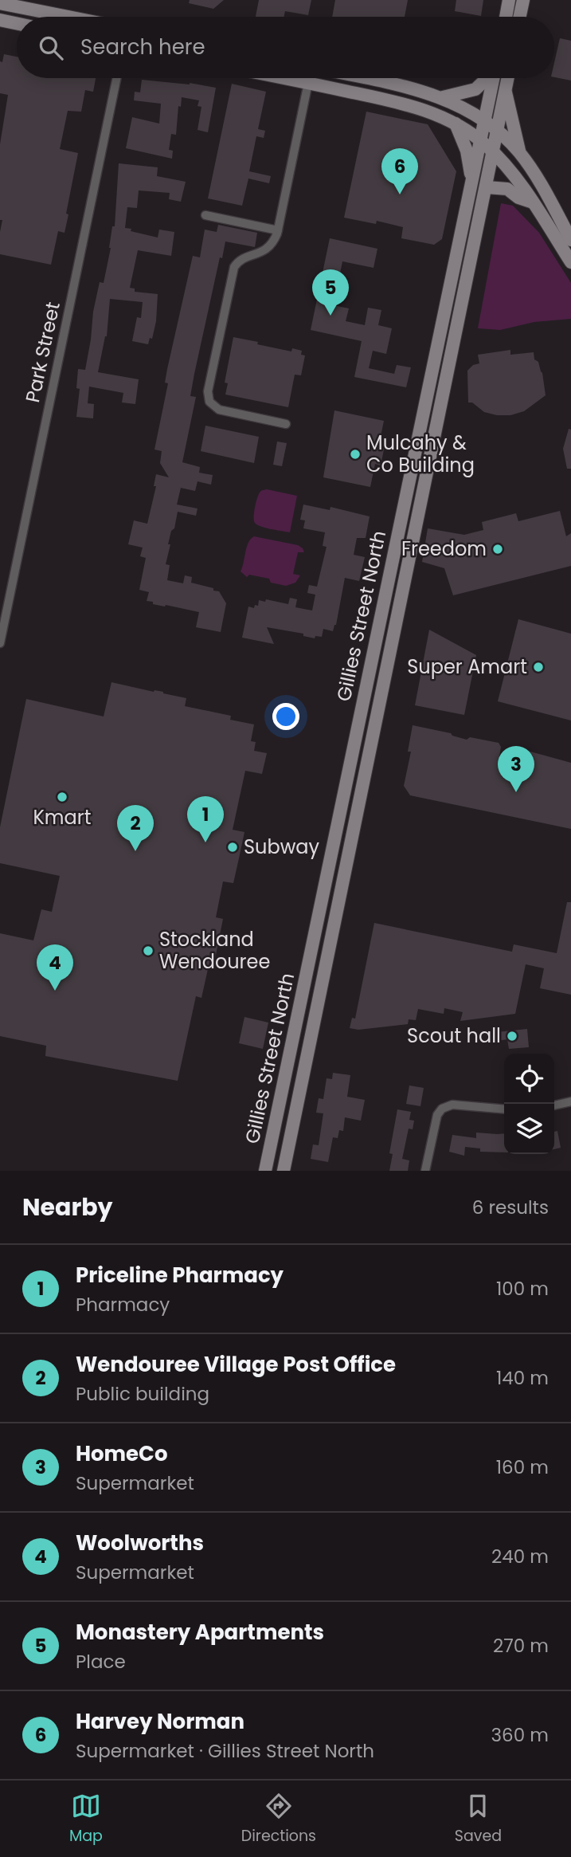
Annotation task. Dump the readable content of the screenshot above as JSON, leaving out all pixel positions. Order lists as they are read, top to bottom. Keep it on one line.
{"streets":{"main road":["Gillies Street North"],"street":["Park Street"]},"places":["Mulcahy & Co Building","Freedom","Super Amart","Kmart","Subway","Stockland Wendouree","Scout hall"],"page":{"search":"Search here","pins":["6","5","3","1","2","4"],"heading":["Nearby","6 results"],"list":[{"mark":"1","name":"Priceline Pharmacy","note":"Pharmacy","value":"100 m"},{"mark":"2","name":"Wendouree Village Post Office","note":"Public building","value":"140 m"},{"mark":"3","name":"HomeCo","note":"Supermarket","value":"160 m"},{"mark":"4","name":"Woolworths","note":"Supermarket","value":"240 m"},{"mark":"5","name":"Monastery Apartments","note":"Place","value":"270 m"},{"mark":"6","name":"Harvey Norman","note":"Supermarket · Gillies Street North","value":"360 m"}],"nav":["Map","Directions","Saved"]}}
